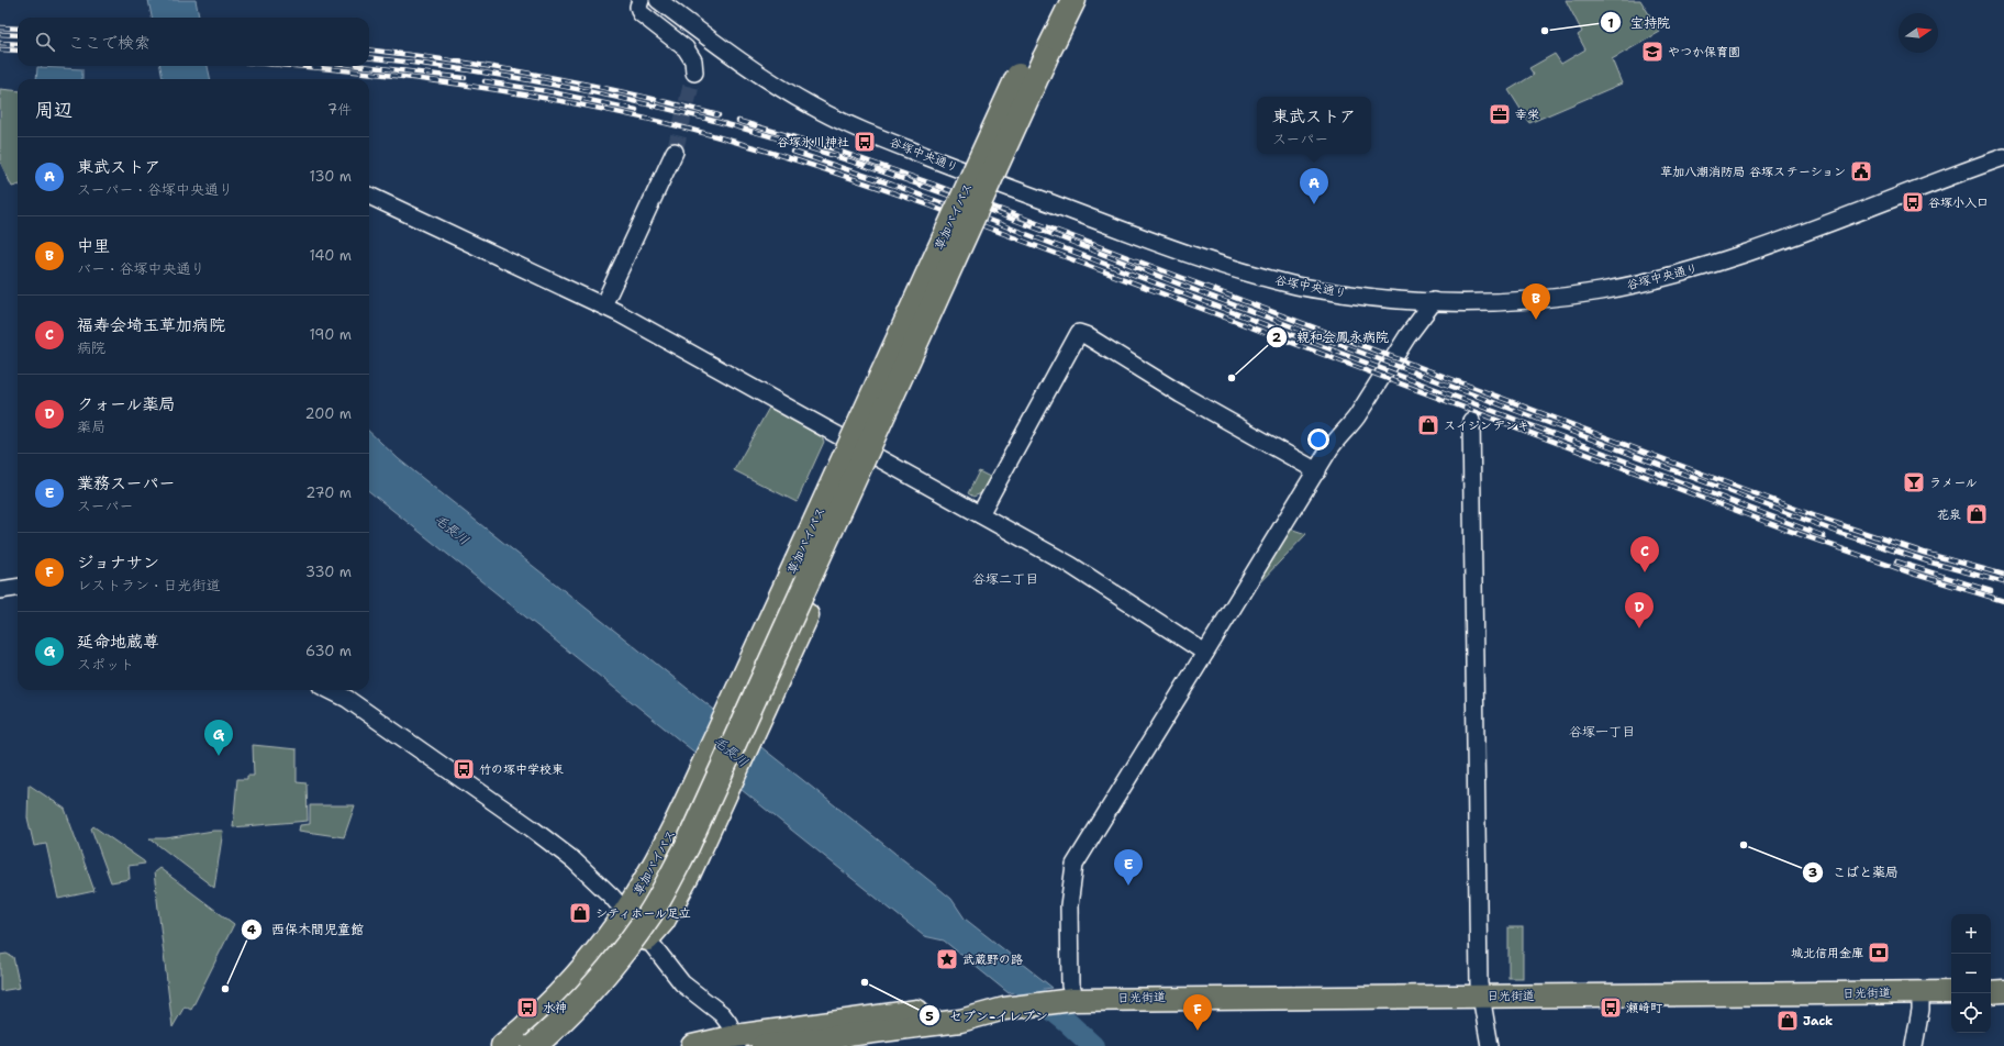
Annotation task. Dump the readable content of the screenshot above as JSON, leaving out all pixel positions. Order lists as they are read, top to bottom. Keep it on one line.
{"streets":{"highway":["草加バイパス"],"main road":["日光街道"],"street":["谷塚中央通り"]},"districts":["谷塚二丁目","谷塚一丁目"],"water":["毛長川"],"places":{"other":["宝持院","親和会鳳永病院","こばと薬局","セブン-イレブン","西保木間児童館"],"school or university":["やつか保育園"],"office":["幸栄"],"bus stop":["谷塚氷川神社","谷塚小入口","竹の塚中学校東","水神","瀬崎町"],"public building":["草加八潮消防局 谷塚ステーション"],"shop":["スイジンデンキ","花泉","シティホール足立","Jack"],"bar":["ラメール"],"bank":["城北信用金庫"],"place":["武蔵野の路"]},"north":"right","page":{"search":"ここで検索","heading":["周辺","7件"],"popup":["東武ストア","スーパー"],"list":[{"mark":"A","name":"東武ストア","note":"スーパー · 谷塚中央通り","value":"130 m"},{"mark":"B","name":"中里","note":"バー · 谷塚中央通り","value":"140 m"},{"mark":"C","name":"福寿会埼玉草加病院","note":"病院","value":"190 m"},{"mark":"D","name":"クォール薬局","note":"薬局","value":"200 m"},{"mark":"E","name":"業務スーパー","note":"スーパー","value":"270 m"},{"mark":"F","name":"ジョナサン","note":"レストラン · 日光街道","value":"330 m"},{"mark":"G","name":"延命地蔵尊","note":"スポット","value":"630 m"}],"pins":["A","B","C","D","G","E","F"],"map_buttons":["+","−"]}}
